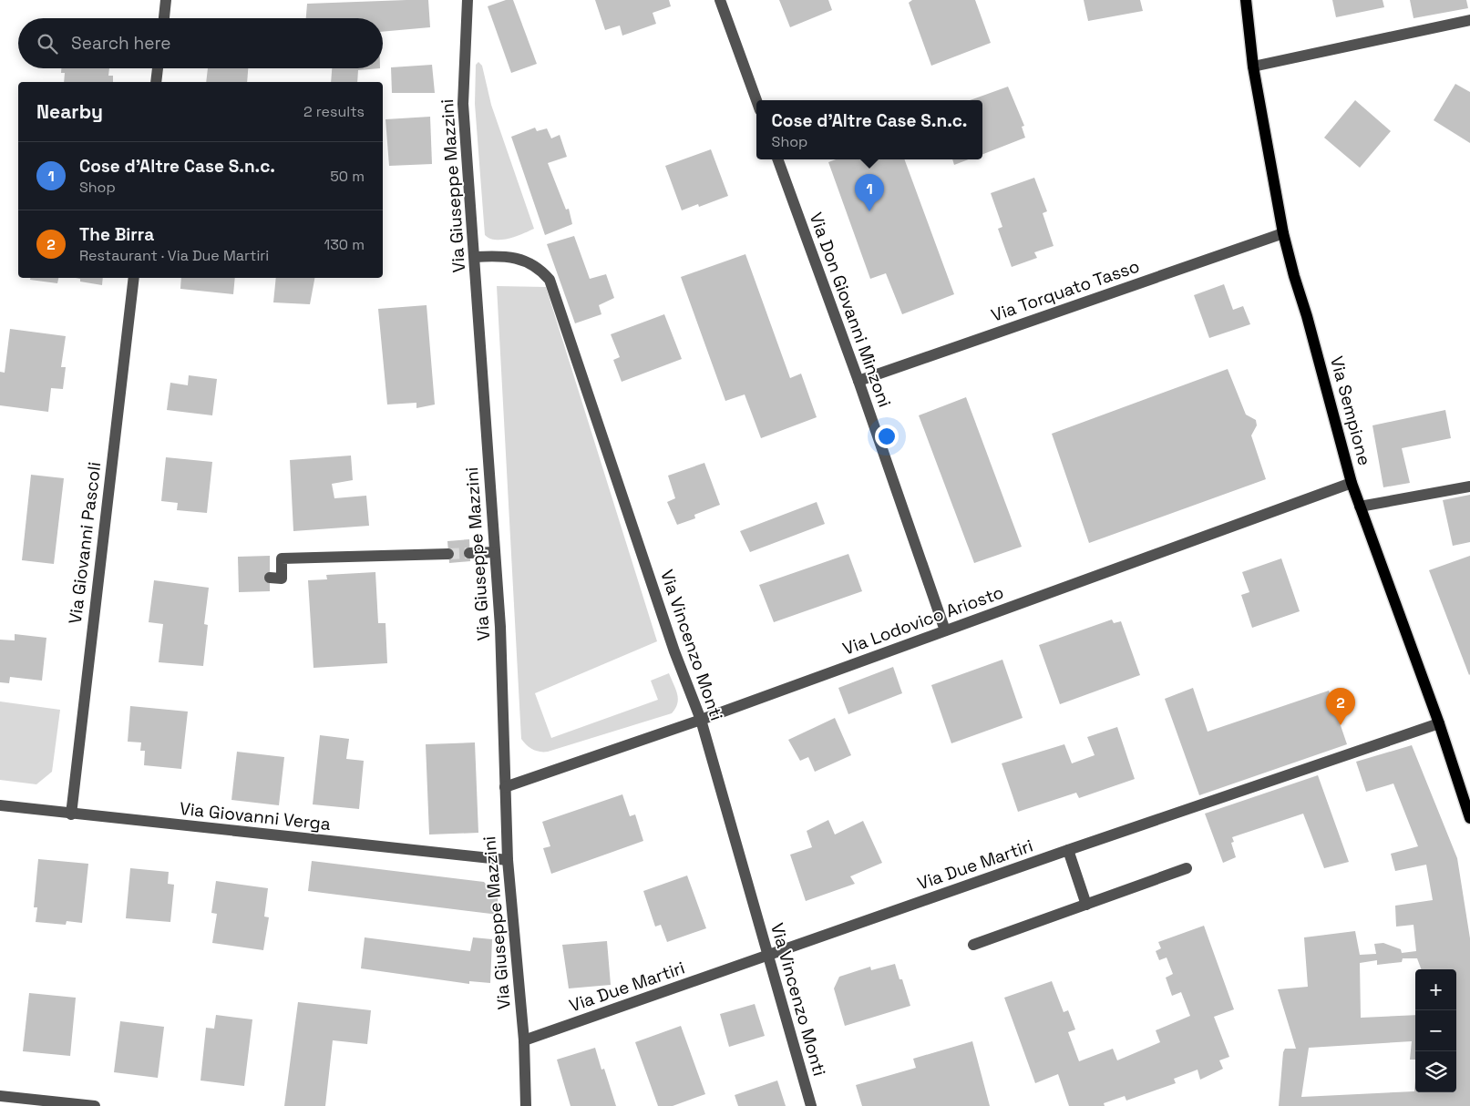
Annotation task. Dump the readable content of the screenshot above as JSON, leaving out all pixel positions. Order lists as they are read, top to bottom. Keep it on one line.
{"streets":{"main road":["Via Sempione"],"street":["Via Giuseppe Mazzini","Via Torquato Tasso","Via Don Giovanni Minzoni","Via Giovanni Pascoli","Via Lodovico Ariosto","Via Vincenzo Monti","Via Giovanni Verga","Via Due Martiri"]},"crossings":[["Via Giuseppe Mazzini","Via Lodovico Ariosto"],["Via Giuseppe Mazzini","Via Vincenzo Monti"],["Via Giuseppe Mazzini","Via Giovanni Verga"],["Via Giuseppe Mazzini","Via Due Martiri"],["Via Torquato Tasso","Via Don Giovanni Minzoni"],["Via Torquato Tasso","Via Sempione"],["Via Don Giovanni Minzoni","Via Lodovico Ariosto"],["Via Sempione","Via Lodovico Ariosto"],["Via Sempione","Via Due Martiri"],["Via Giovanni Pascoli","Via Giovanni Verga"],["Via Lodovico Ariosto","Via Vincenzo Monti"],["Via Vincenzo Monti","Via Due Martiri"]],"page":{"search":"Search here","heading":["Nearby","2 results"],"popup":["Cose d'Altre Case S.n.c.","Shop"],"list":[{"mark":"1","name":"Cose d'Altre Case S.n.c.","note":"Shop","value":"50 m"},{"mark":"2","name":"The Birra","note":"Restaurant · Via Due Martiri","value":"130 m"}],"pins":["1","2"],"map_buttons":["+","−"]}}
